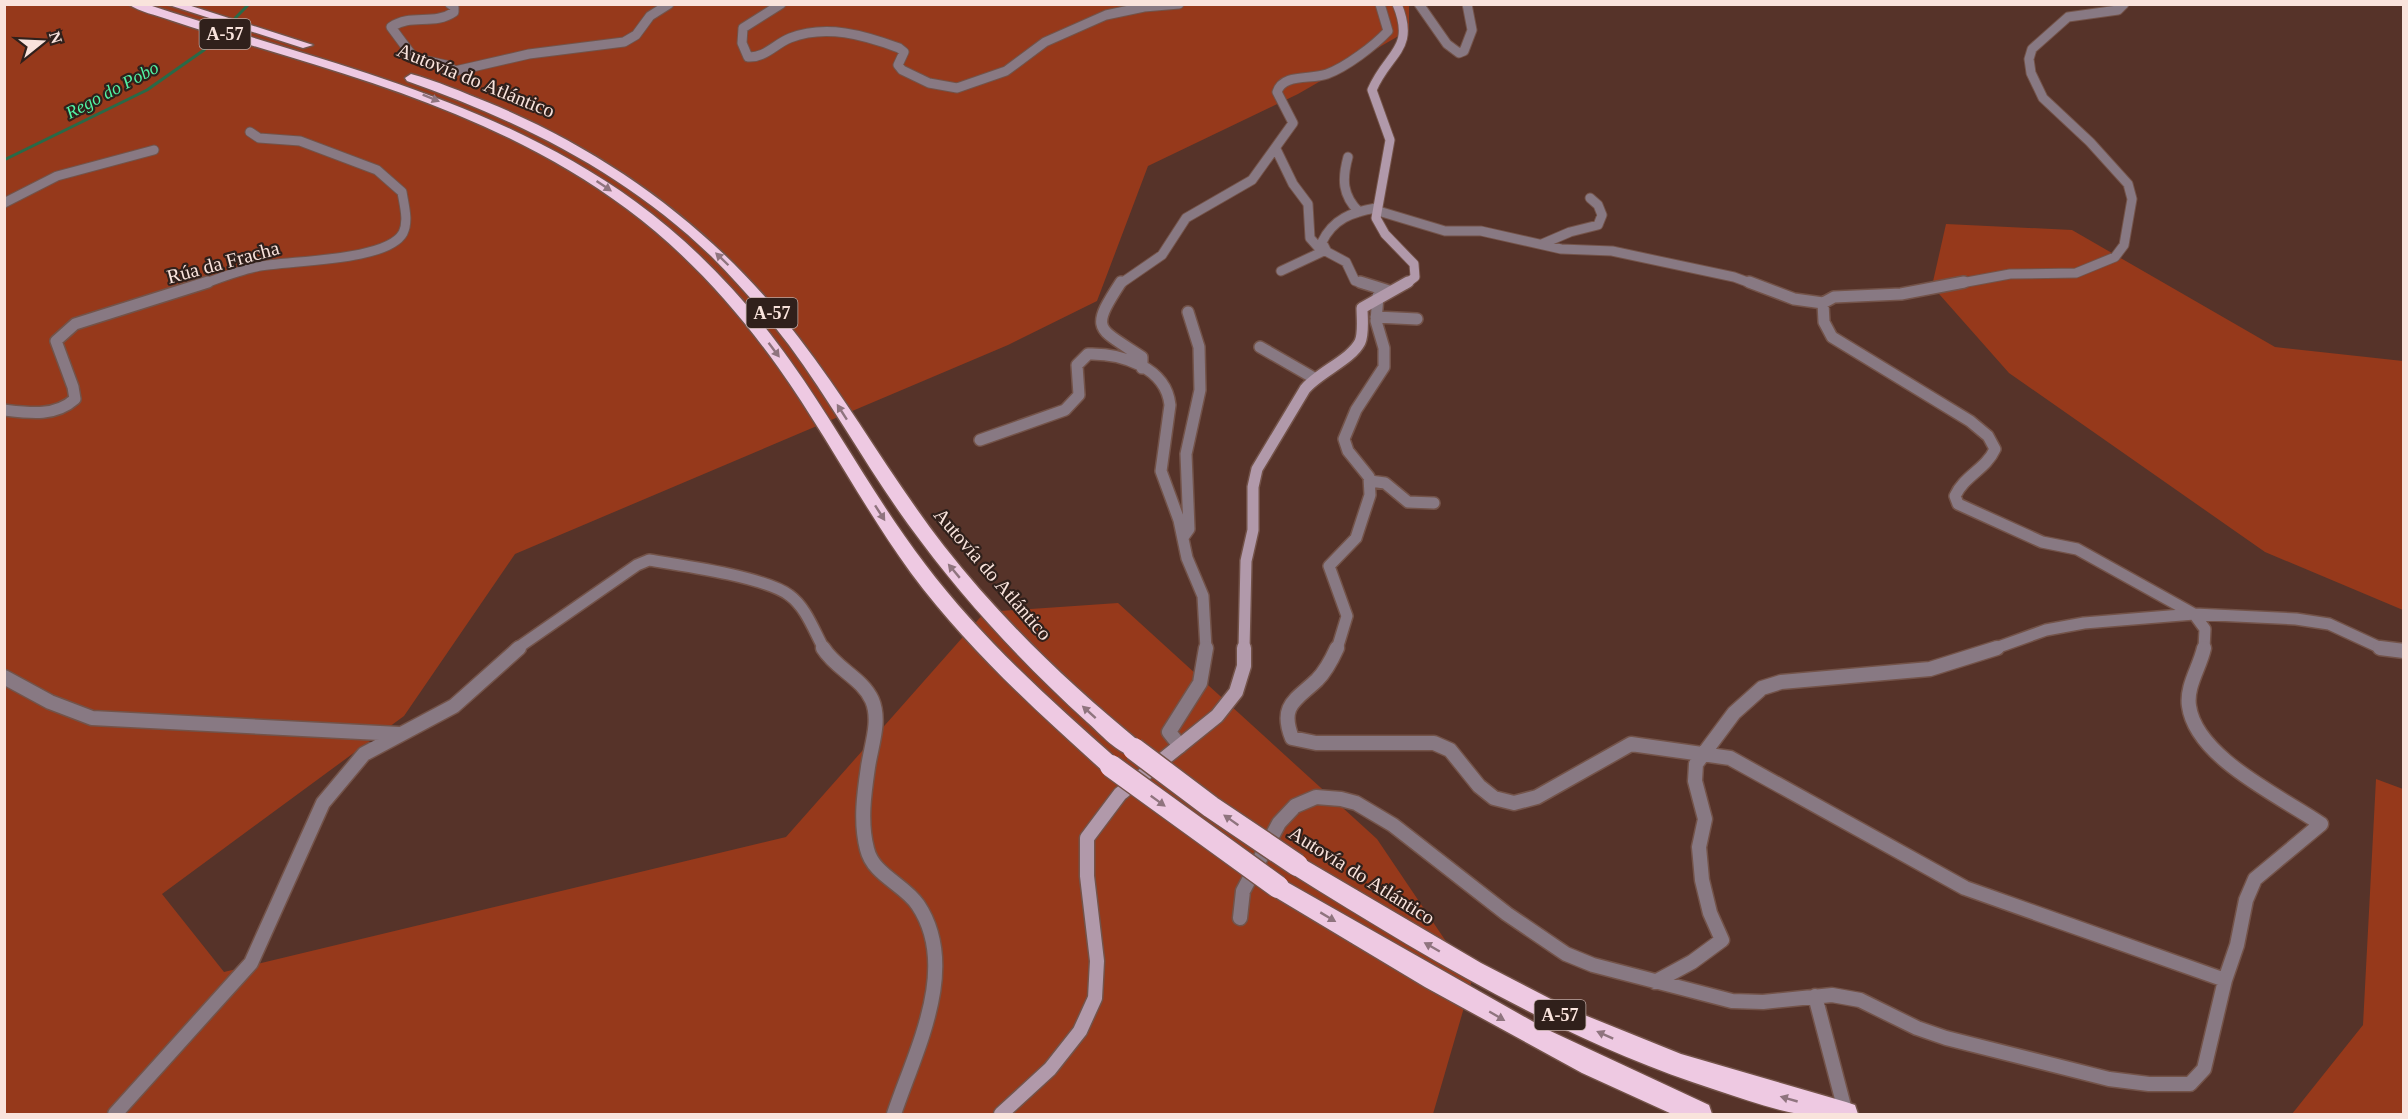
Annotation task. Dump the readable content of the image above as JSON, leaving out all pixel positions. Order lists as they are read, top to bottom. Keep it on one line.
{"streets":{"highway":["A-57","Autovía do Atlántico"],"street":["Rúa da Fracha"]},"water":["Rego do Pobo"],"north":"right"}
